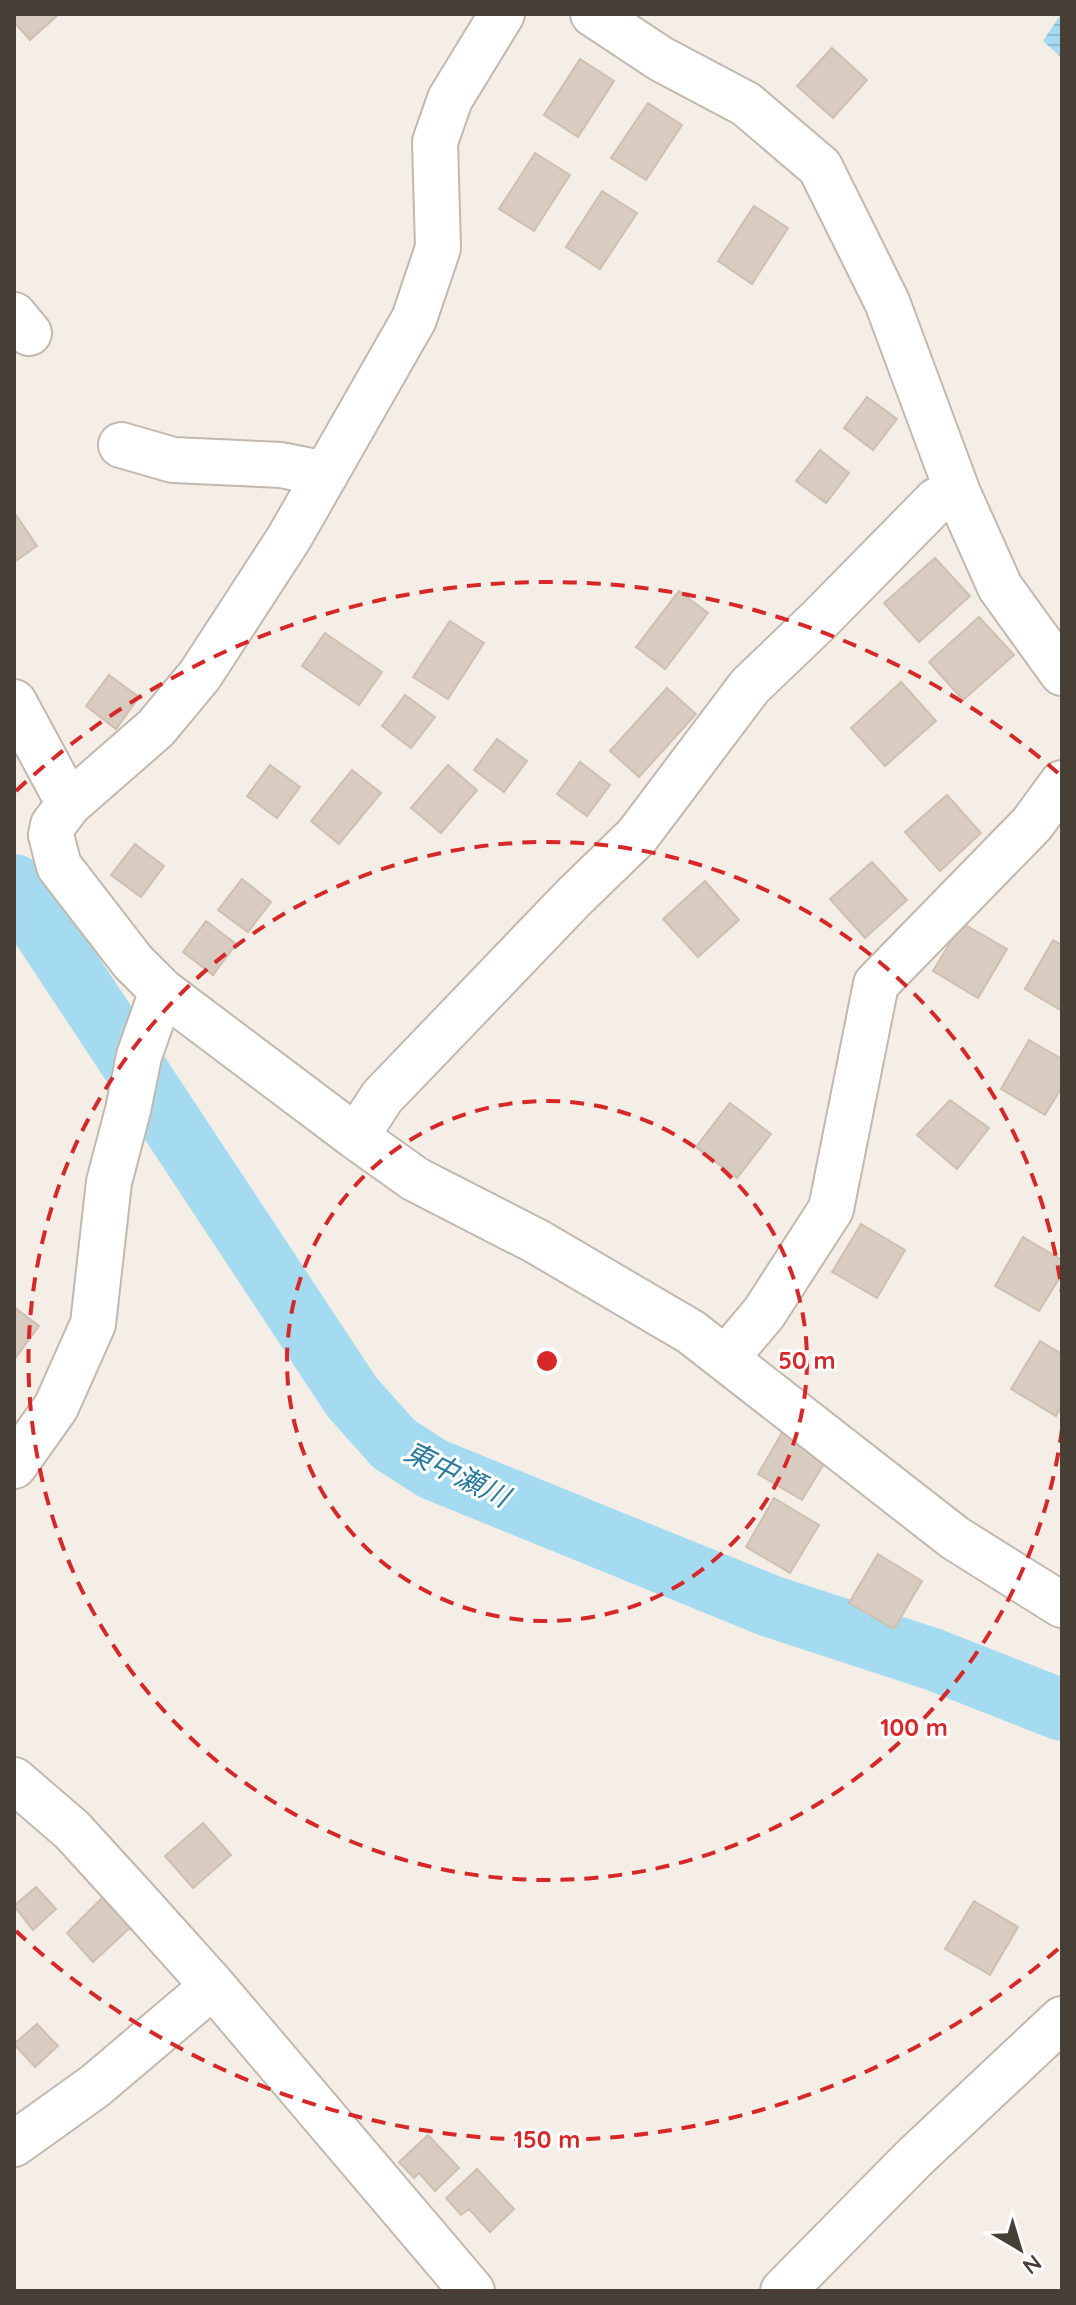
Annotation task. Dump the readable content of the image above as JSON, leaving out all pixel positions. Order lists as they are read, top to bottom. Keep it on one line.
{"water":["東中瀬川"],"north":"bottom right","rings":["50 m","100 m","150 m"]}
